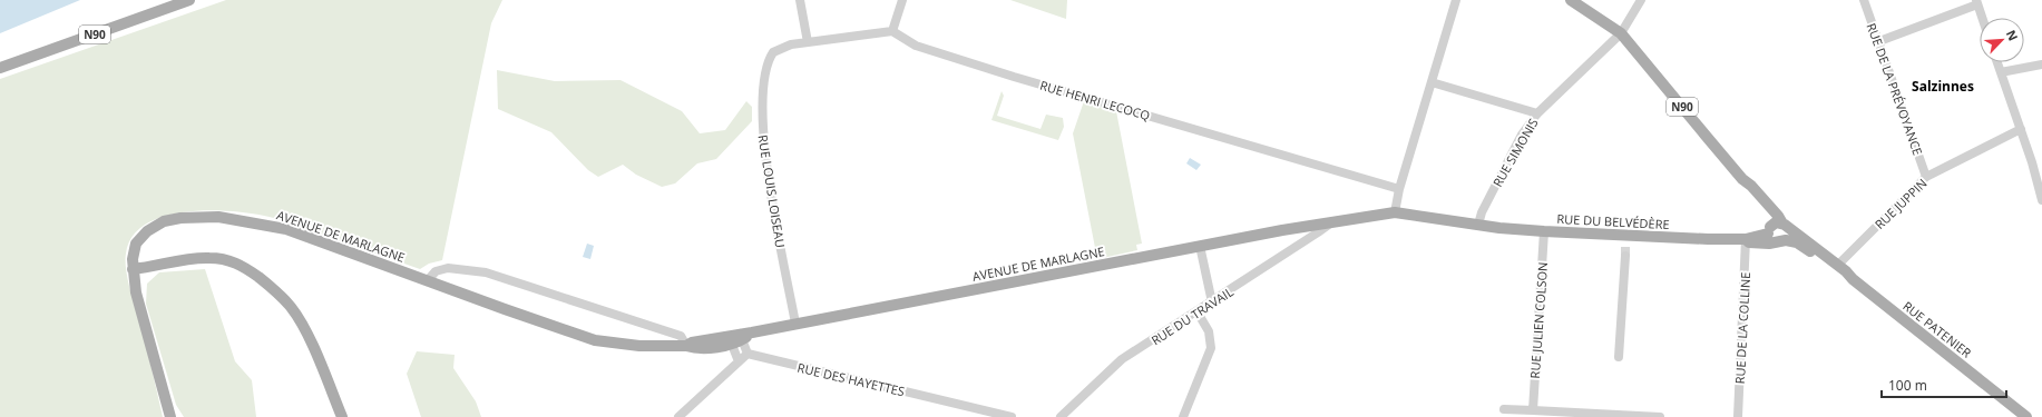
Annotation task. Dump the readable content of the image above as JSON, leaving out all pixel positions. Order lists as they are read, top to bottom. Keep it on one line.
{"streets":{"main road":["N90","RUE DU BELVÉDÈRE","AVENUE DE MARLAGNE","RUE PATENIER"],"street":["RUE DE LA PRÉVOYANCE","RUE HENRI LECOCQ","RUE SIMONIS","RUE LOUIS LOISEAU","RUE JUPPIN","RUE DU TRAVAIL","RUE JULIEN COLSON","RUE DE LA COLLINE","RUE DES HAYETTES"]},"crossings":[["N90","RUE SIMONIS"],["N90","RUE DU BELVÉDÈRE"],["N90","RUE PATENIER"],["RUE DE LA PRÉVOYANCE","RUE JUPPIN"],["RUE SIMONIS","RUE DU BELVÉDÈRE"],["RUE LOUIS LOISEAU","AVENUE DE MARLAGNE"],["RUE JUPPIN","RUE PATENIER"],["RUE DU BELVÉDÈRE","AVENUE DE MARLAGNE"],["RUE DU BELVÉDÈRE","RUE JULIEN COLSON"],["RUE DU BELVÉDÈRE","RUE DE LA COLLINE"],["RUE DU BELVÉDÈRE","RUE PATENIER"],["AVENUE DE MARLAGNE","RUE DU TRAVAIL"]],"districts":["Salzinnes"],"scale_bar":"100 m","north":"top right"}
